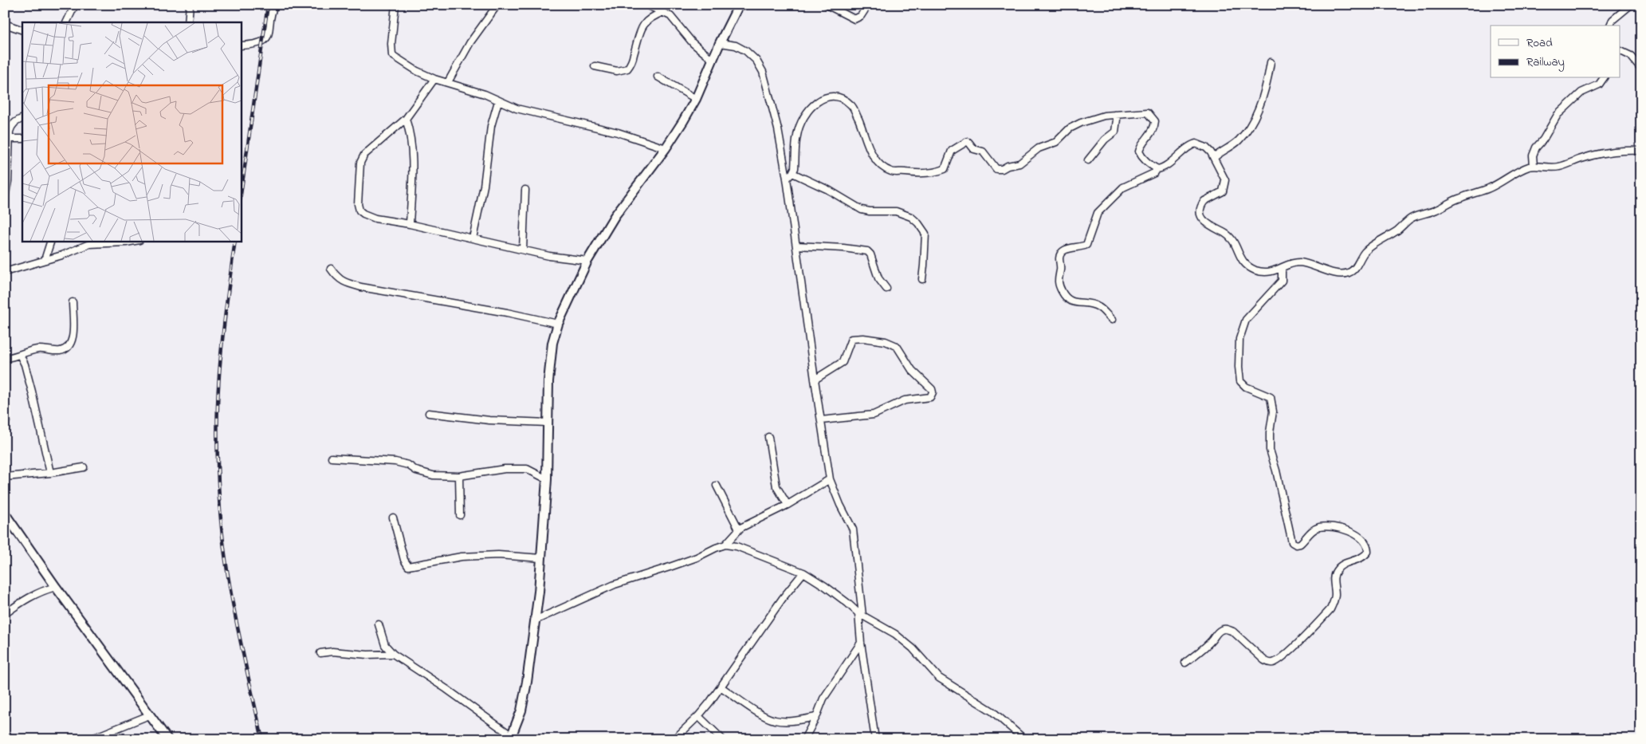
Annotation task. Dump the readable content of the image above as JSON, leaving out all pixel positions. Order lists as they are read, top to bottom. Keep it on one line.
{"legend":["Road","Railway"]}
